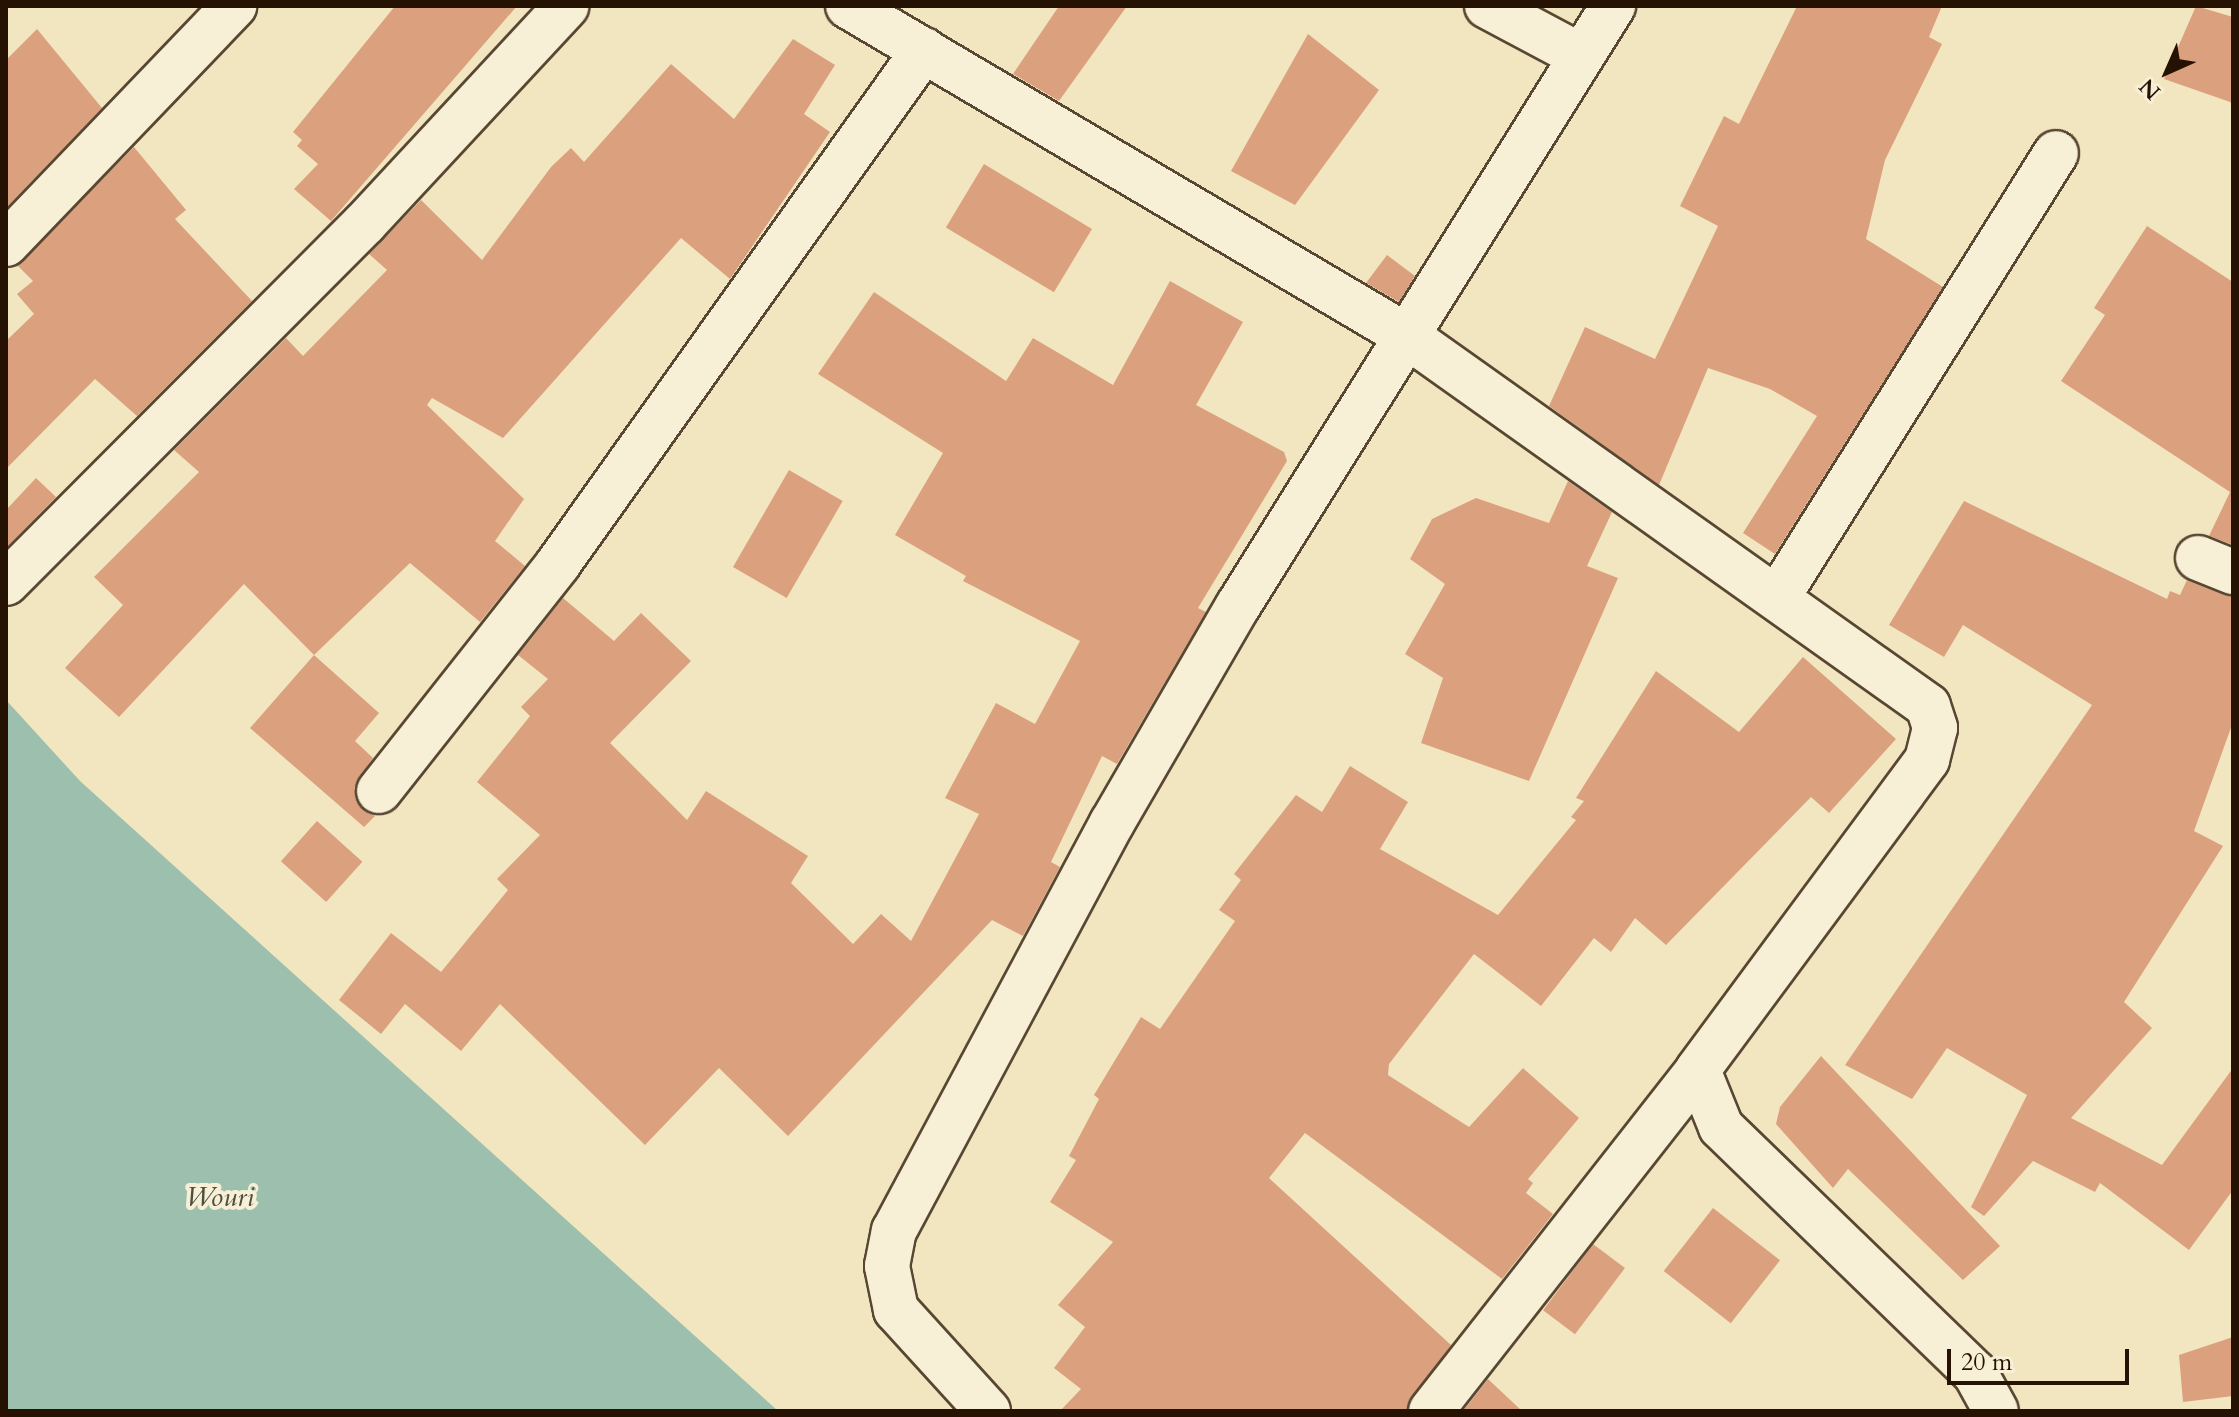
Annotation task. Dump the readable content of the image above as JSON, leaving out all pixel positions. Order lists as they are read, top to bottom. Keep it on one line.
{"water":["Wouri"],"scale_bar":"20 m","north":"bottom left"}
